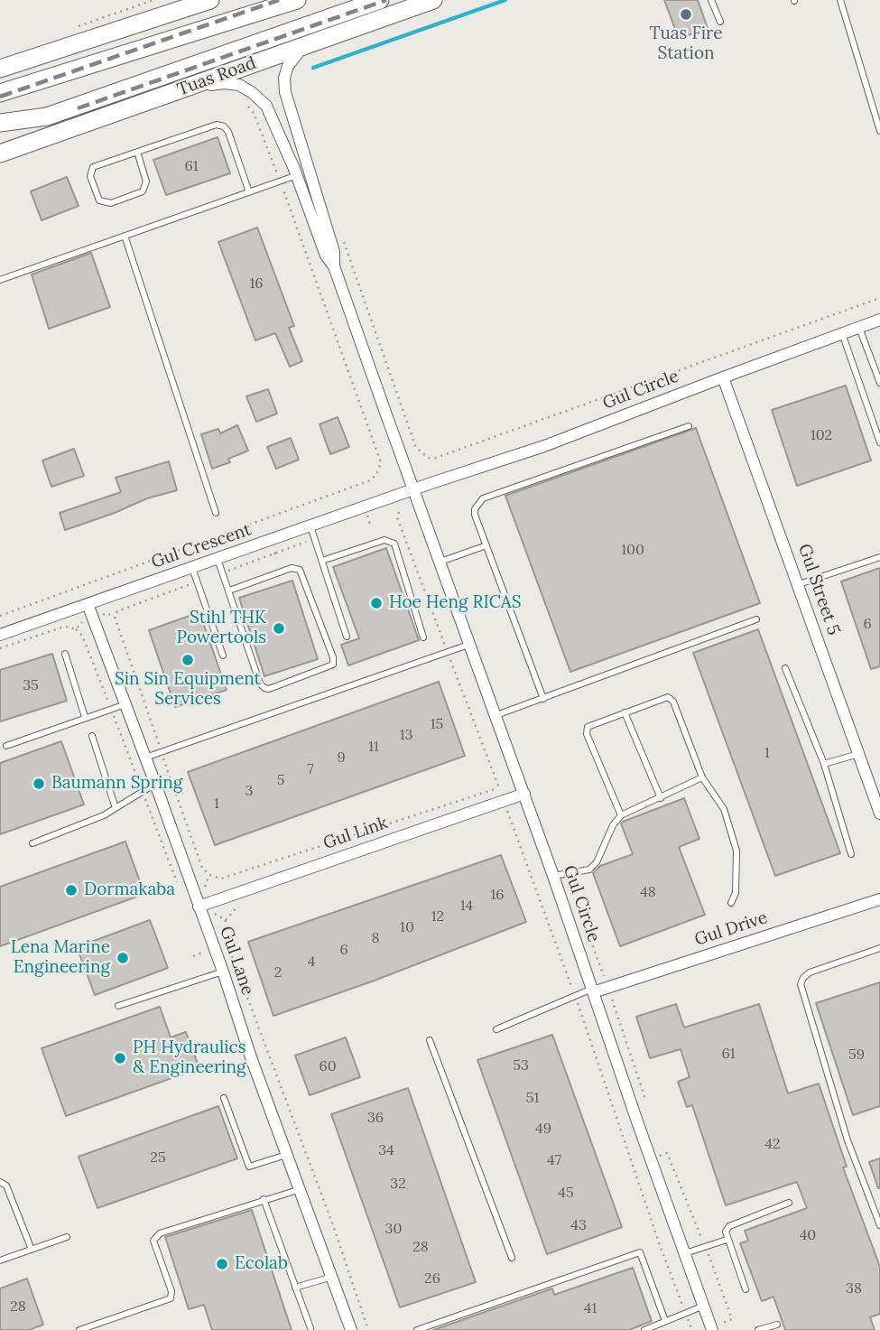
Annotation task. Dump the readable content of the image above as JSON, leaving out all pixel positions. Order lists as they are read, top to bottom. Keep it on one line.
{"streets":{"main road":["Tuas Road"],"street":["Gul Circle","Gul Crescent","Gul Street 5","Gul Link","Gul Drive","Gul Lane"]},"crossings":[["Tuas Road","Gul Circle"],["Gul Circle","Gul Crescent"],["Gul Circle","Gul Street 5"],["Gul Circle","Gul Link"],["Gul Circle","Gul Drive"],["Gul Crescent","Gul Lane"],["Gul Link","Gul Lane"]],"places":["Tuas Fire Station","Hoe Heng RICAS","Stihl THK Powertools","Sin Sin Equipment Services","Baumann Spring","Dormakaba","Lena Marine Engineering","PH Hydraulics & Engineering","Ecolab"],"house_numbers":["61","16","102","100","6","35","15","13","11","1","9","7","5","3","1","48","16","14","12","10","8","6","4","2","61","59","53","60","51","36","49","42","34","25","47","32","45","43","30","40","28","26","38","28","41"]}
